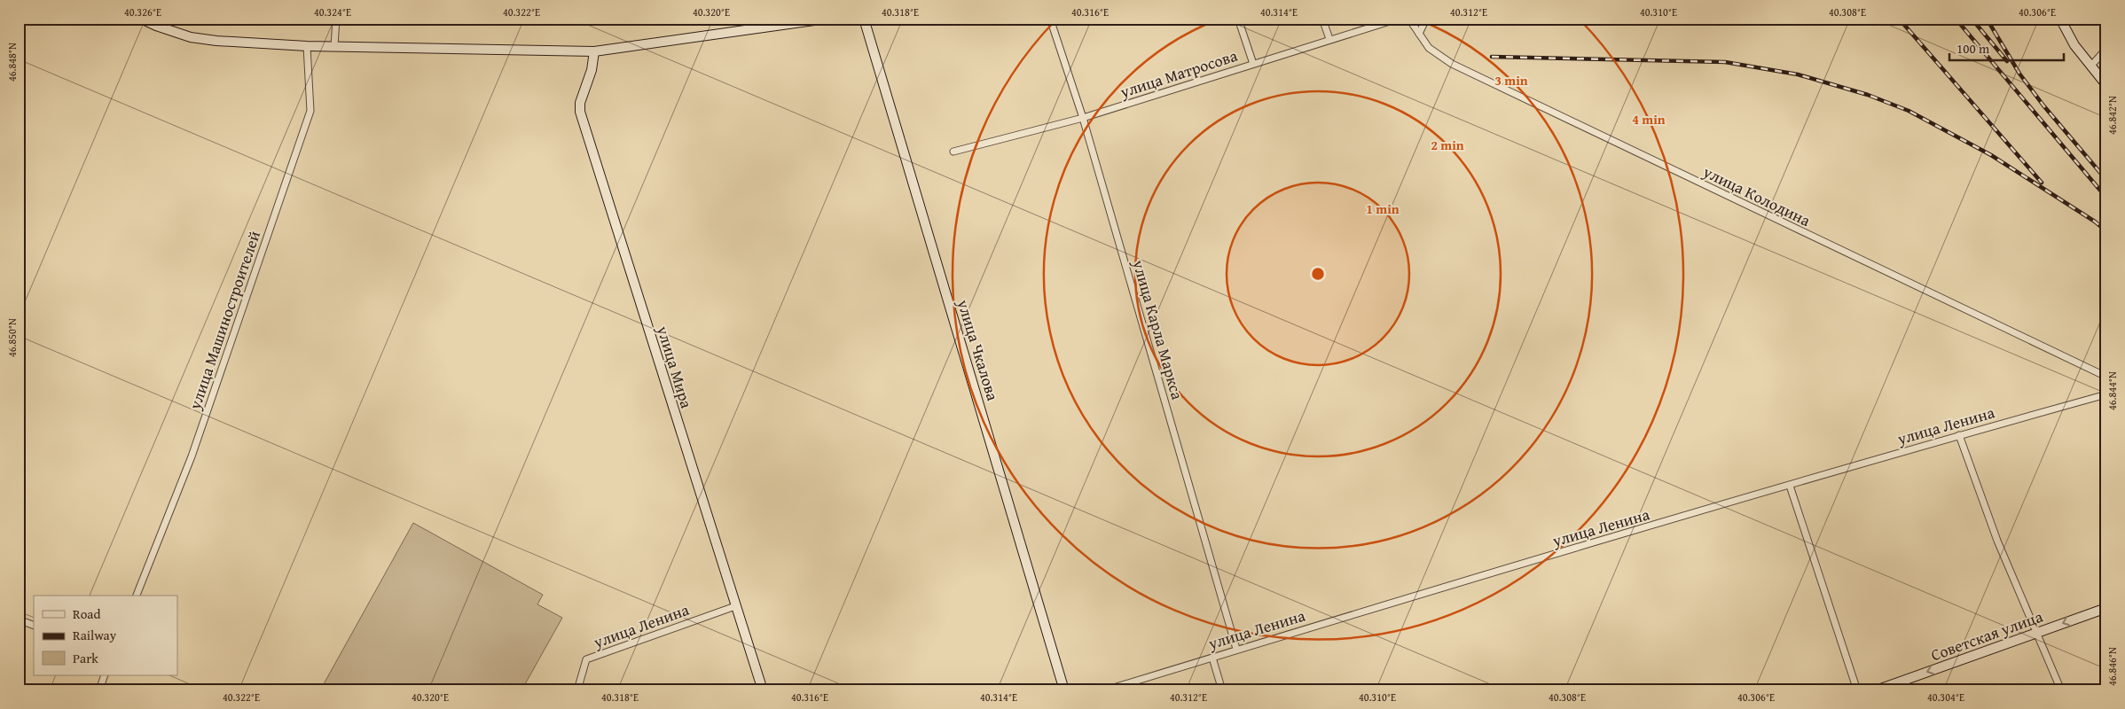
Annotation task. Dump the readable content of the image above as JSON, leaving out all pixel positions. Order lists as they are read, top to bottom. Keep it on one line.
{"streets":{"street":["улица Матросова","улица Колодина","улица Машиностроителей","улица Карла Маркса","улица Чкалова","улица Мира","улица Ленина","Советская улица"]},"crossings":[["улица Матросова","улица Колодина"],["улица Матросова","улица Карла Маркса"],["улица Карла Маркса","улица Ленина"],["улица Мира","улица Ленина"]],"one_way":["Советская улица"],"legend":["Road","Railway","Park"],"scale_bar":"100 m","coordinates":["40.326°E","40.324°E","40.322°E","40.320°E","40.318°E","40.316°E","40.314°E","40.312°E","40.310°E","40.308°E","40.306°E","46.848°N","46.842°N","46.850°N","46.844°N","46.846°N","40.304°E"],"rings":["3 min","4 min","2 min","1 min"]}
